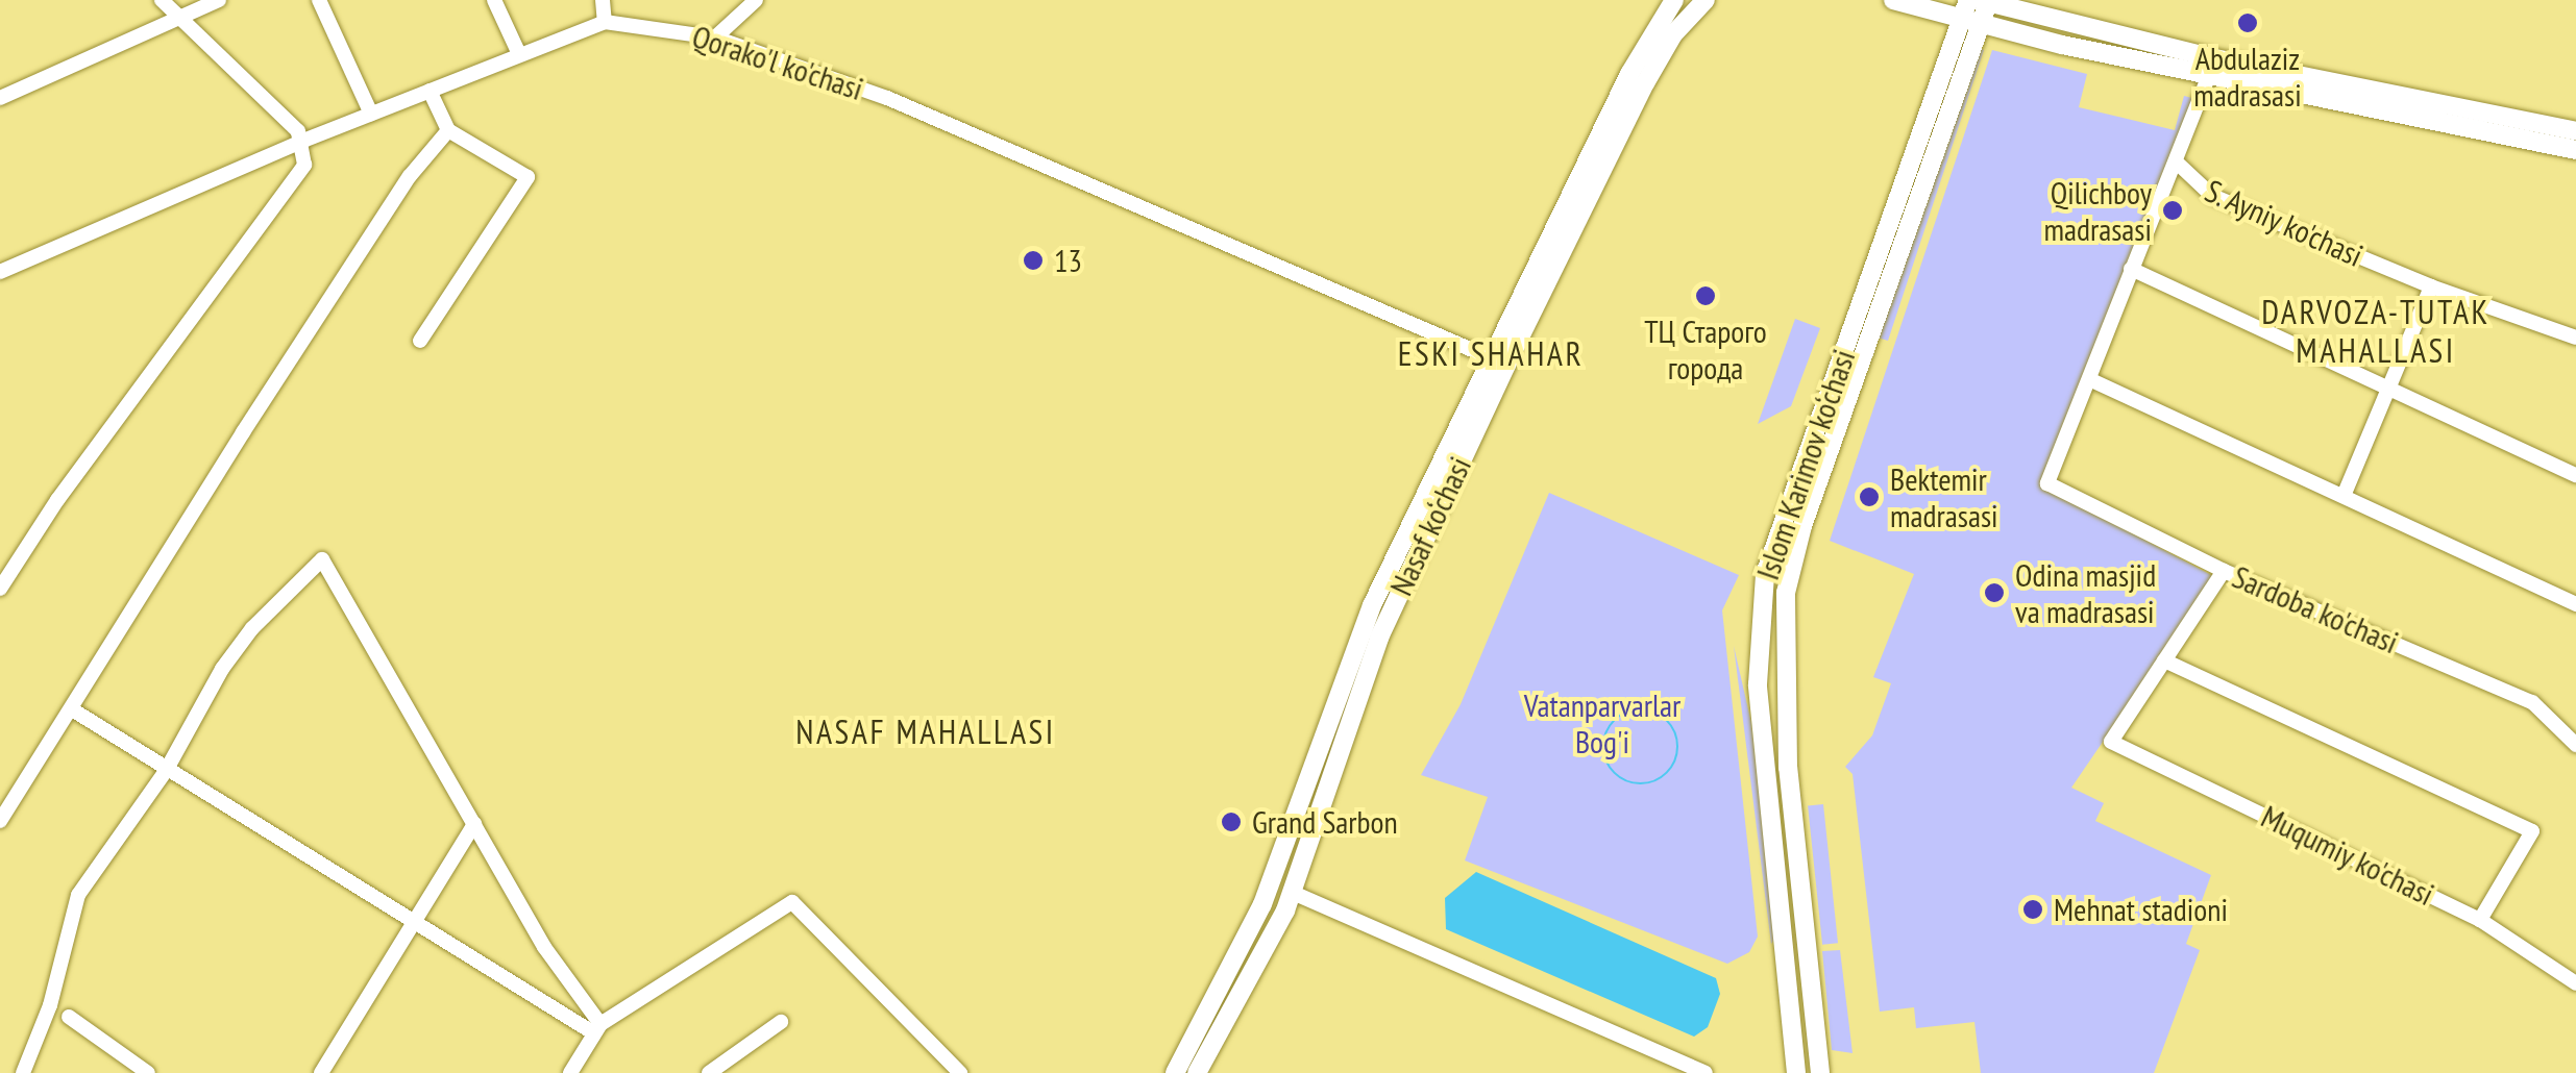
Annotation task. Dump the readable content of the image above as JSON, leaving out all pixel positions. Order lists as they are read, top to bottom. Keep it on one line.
{"streets":{"main road":["Islom Karimov ko‘chasi","Nasaf ko‘chasi"],"street":["Qorako'l ko'chasi","S. Ayniy ko'chasi","Sardoba ko'chasi","Muqumiy ko'chasi"]},"crossings":[["Qorako'l ko'chasi","Nasaf ko‘chasi"]],"districts":["DARVOZA-TUTAK MAHALLASI","ESKI SHAHAR","NASAF MAHALLASI"],"parks":["Vatanparvarlar Bog'i"],"places":["Abdulaziz madrasasi","Qilichboy madrasasi","13","ТЦ Старого города","Bektemir madrasasi","Odina masjid va madrasasi","Grand Sarbon","Mehnat stadioni"]}
